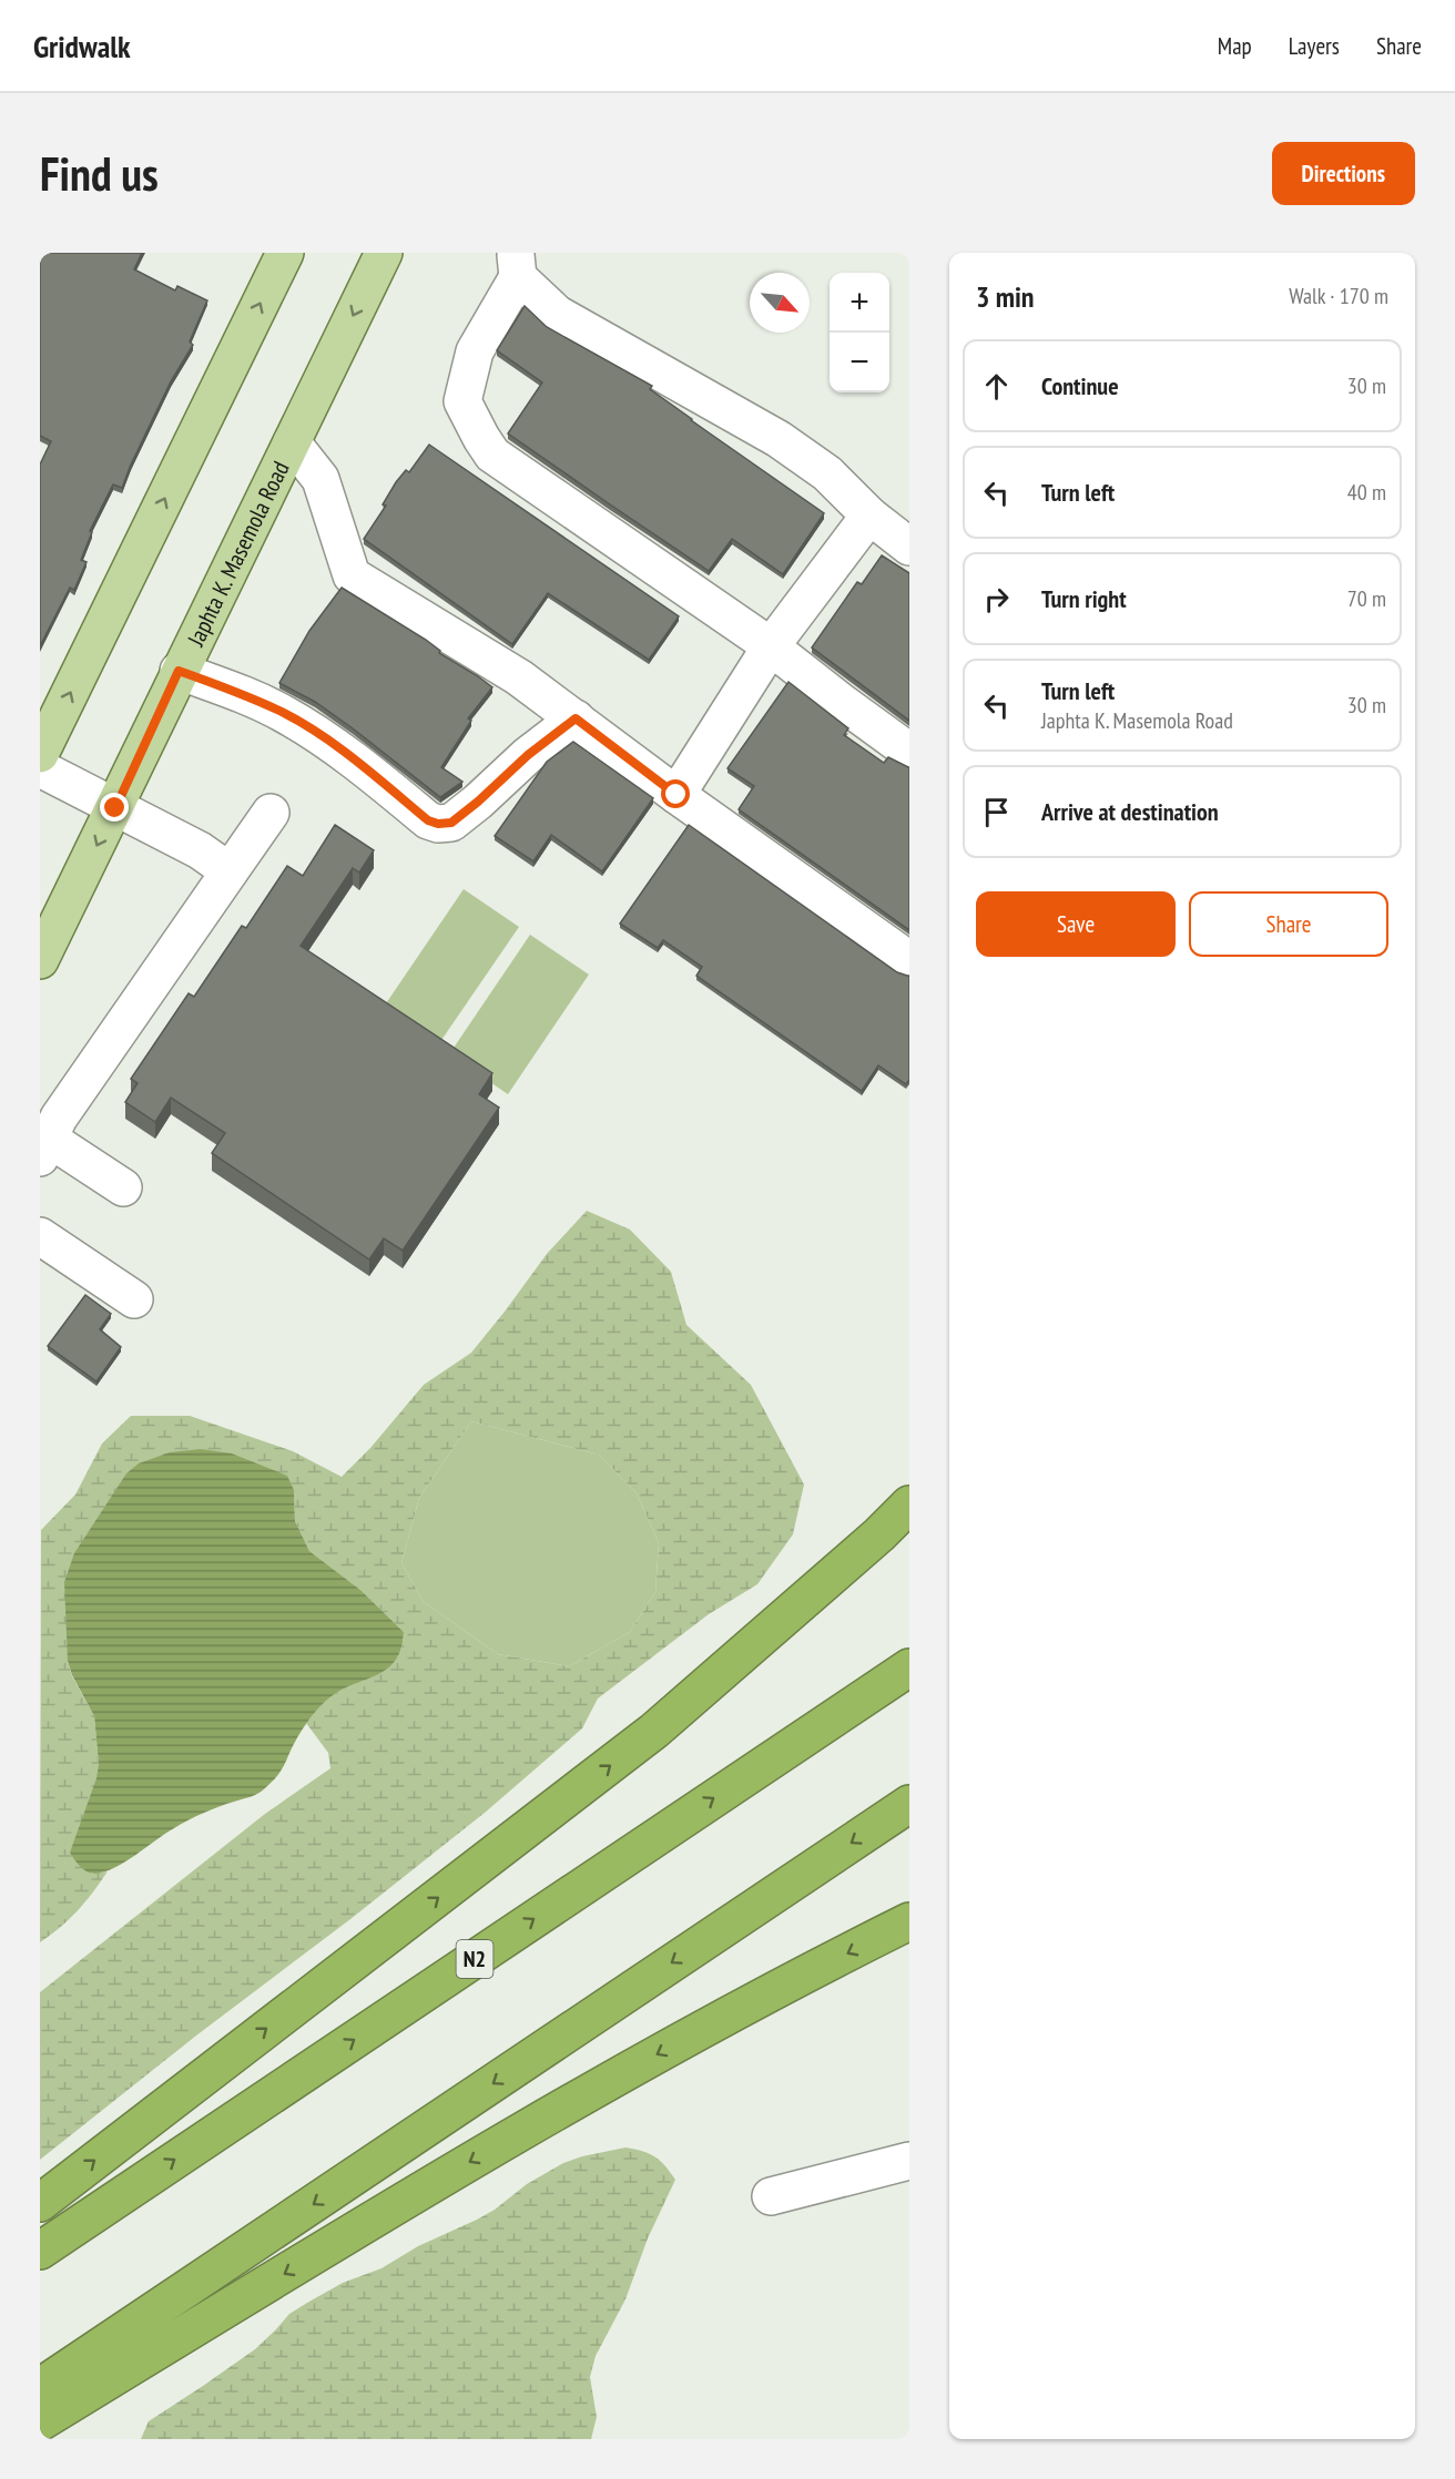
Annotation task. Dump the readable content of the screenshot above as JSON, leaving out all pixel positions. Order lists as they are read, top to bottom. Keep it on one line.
{"streets":{"highway":["N2"],"main road":["Japhta K. Masemola Road"]},"north":"bottom right","page":{"header":"Gridwalk","nav":["Map","Layers","Share"],"buttons":["Directions",["Save","Share"]],"title":"Find us","heading":["3 min","Walk · 170 m"],"map_buttons":["+","−"],"list":[["Continue","30 m"],["Turn left","40 m"],["Turn right","70 m"],["Turn left","Japhta K. Masemola Road","30 m"],"Arrive at destination"]}}
